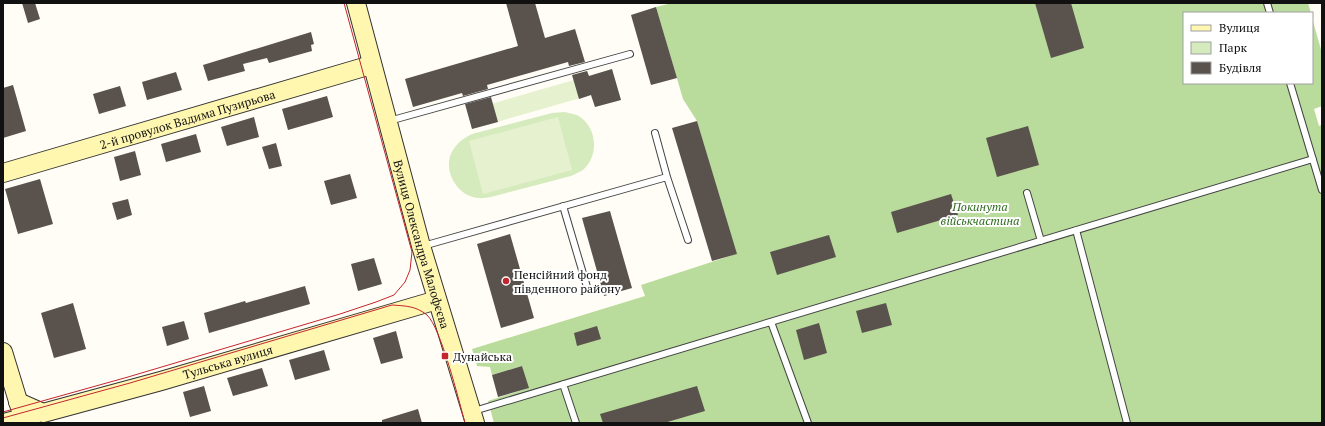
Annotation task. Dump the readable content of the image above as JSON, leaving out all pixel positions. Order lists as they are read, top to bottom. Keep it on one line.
{"streets":{"street":["2-й провулок Вадима Пузирьова","Вулиця Олександра Малофєєва","Тульська вулиця"]},"crossings":[["2-й провулок Вадима Пузирьова","Вулиця Олександра Малофєєва"],["Вулиця Олександра Малофєєва","Тульська вулиця"]],"parks":["Покинута військчастина"],"places":{"other":["Пенсійний фонд південного району"],"transit":["Дунайська"]},"legend":["Вулиця","Парк","Будівля"]}
